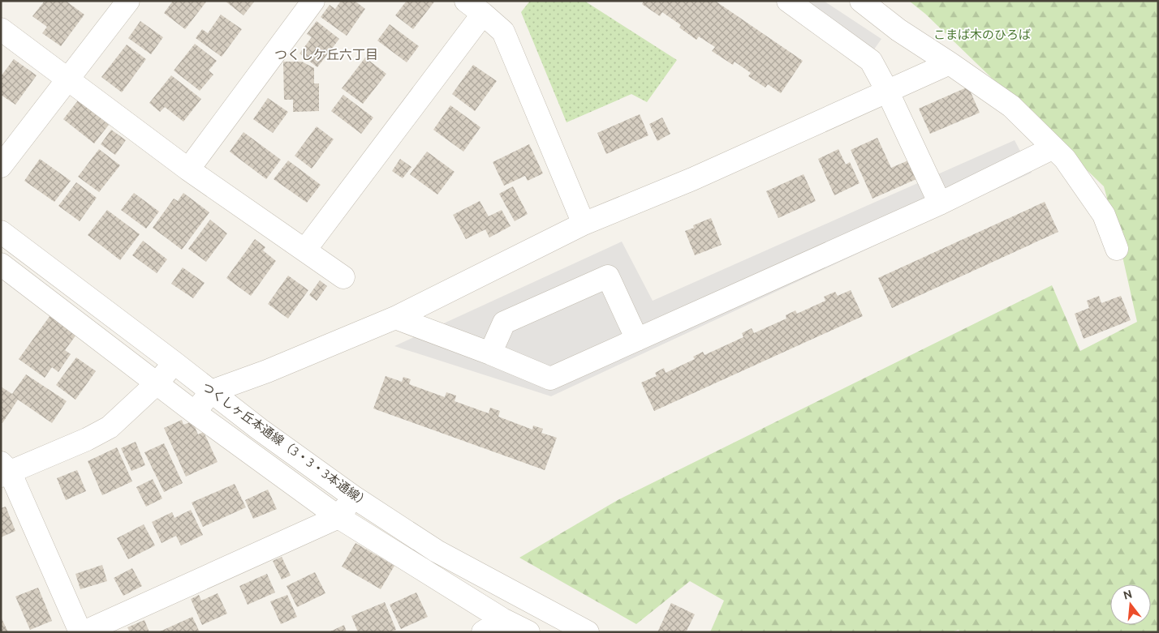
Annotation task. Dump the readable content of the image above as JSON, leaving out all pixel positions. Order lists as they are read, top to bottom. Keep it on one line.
{"streets":{"street":["つくしヶ丘本通線（3・3・3本通線）"]},"districts":["つくしケ丘六丁目"],"parks":["こまば木のひろば"],"north":"top"}
